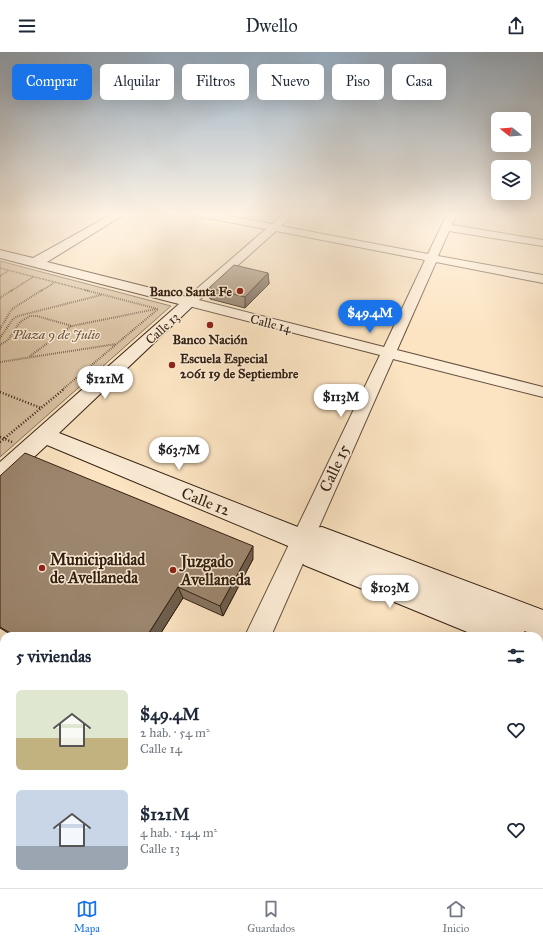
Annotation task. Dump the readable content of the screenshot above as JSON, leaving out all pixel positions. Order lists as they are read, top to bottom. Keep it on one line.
{"streets":{"street":["Calle 14","Calle 13","Calle 15","Calle 12"]},"crossings":[["Calle 14","Calle 13"],["Calle 14","Calle 15"],["Calle 13","Calle 12"],["Calle 15","Calle 12"]],"parks":["Plaza 9 de Julio"],"places":["Banco Santa Fe","Banco Nación","Escuela Especial 2061 19 de Septiembre","Municipalidad de Avellaneda","Juzgado Avellaneda"],"north":"left","page":{"header":"Dwello","chip":["Comprar","Alquilar","Filtros","Nuevo","Piso","Casa"],"price":["$49.4M","$121M","$113M","$63.7M","$103M"],"heading":"5 viviendas","list":[{"name":"$49.4M","note":"2 hab. · 54 m² · Calle 14"},{"name":"$121M","note":"4 hab. · 144 m² · Calle 13"}],"tabs":["Mapa","Guardados","Inicio"]}}
